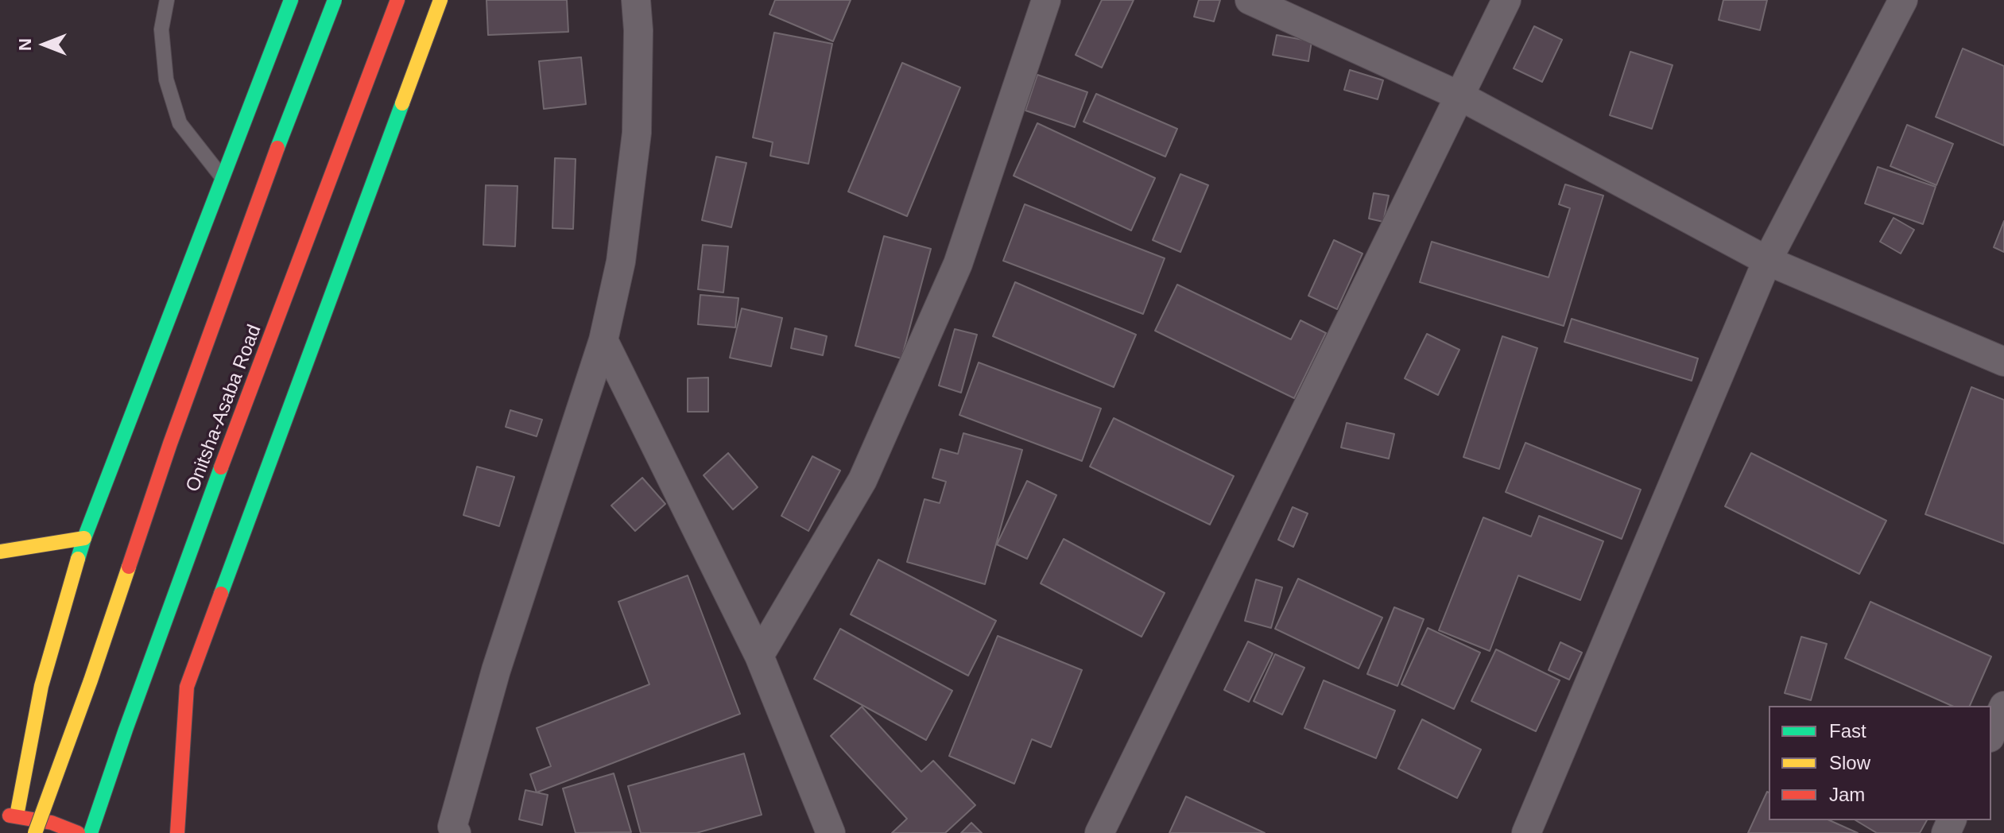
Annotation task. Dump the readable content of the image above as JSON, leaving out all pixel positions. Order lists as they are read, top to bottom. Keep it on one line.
{"streets":{"main road":["Onitsha-Asaba Road"]},"legend":["Fast","Slow","Jam"],"north":"left"}
